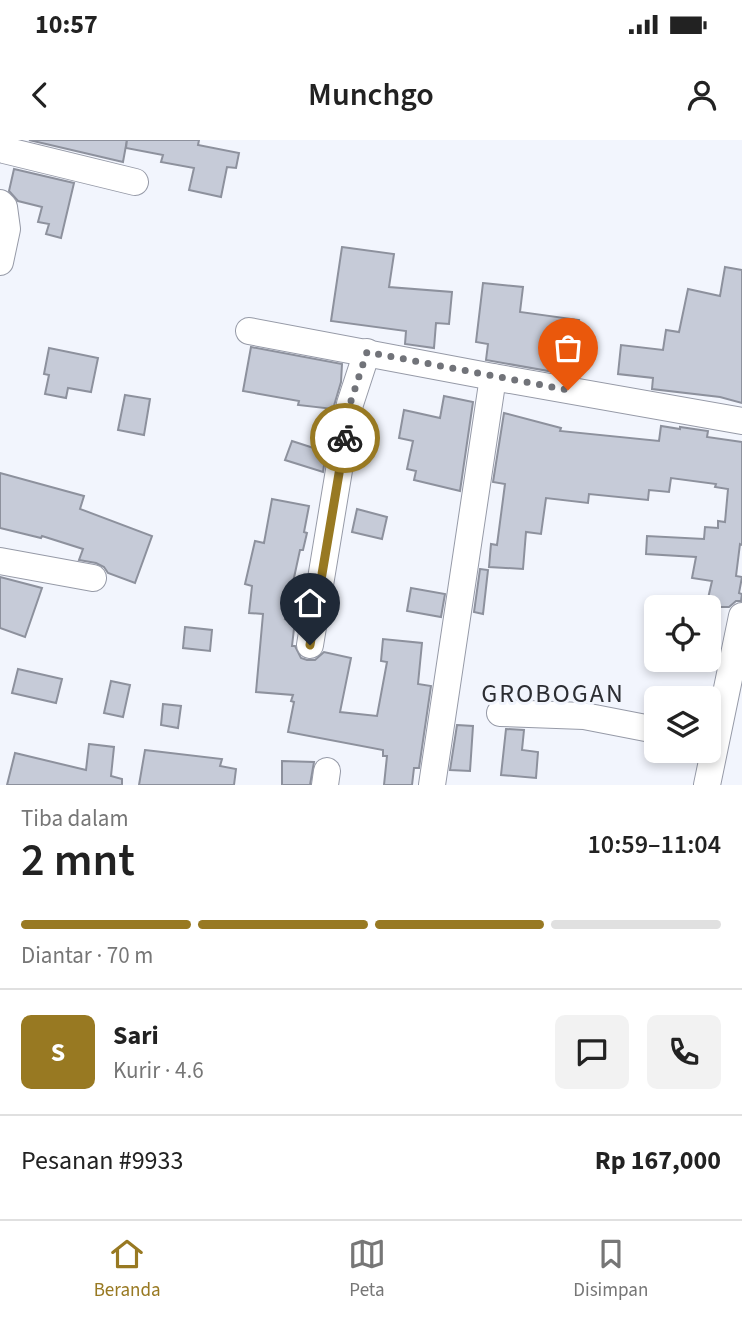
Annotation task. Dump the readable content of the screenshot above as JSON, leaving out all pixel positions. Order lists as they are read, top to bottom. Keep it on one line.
{"districts":["GROBOGAN"],"page":{"status":"10:57","header":"Munchgo","heading":["2 mnt","Tiba dalam","10:59–11:04"],"panel":["Sari","Kurir · 4.6","Pesanan #9933","Rp 167,000"],"bar":"Diantar · 70 m","round":"S","tabs":["Beranda","Peta","Disimpan"]}}
